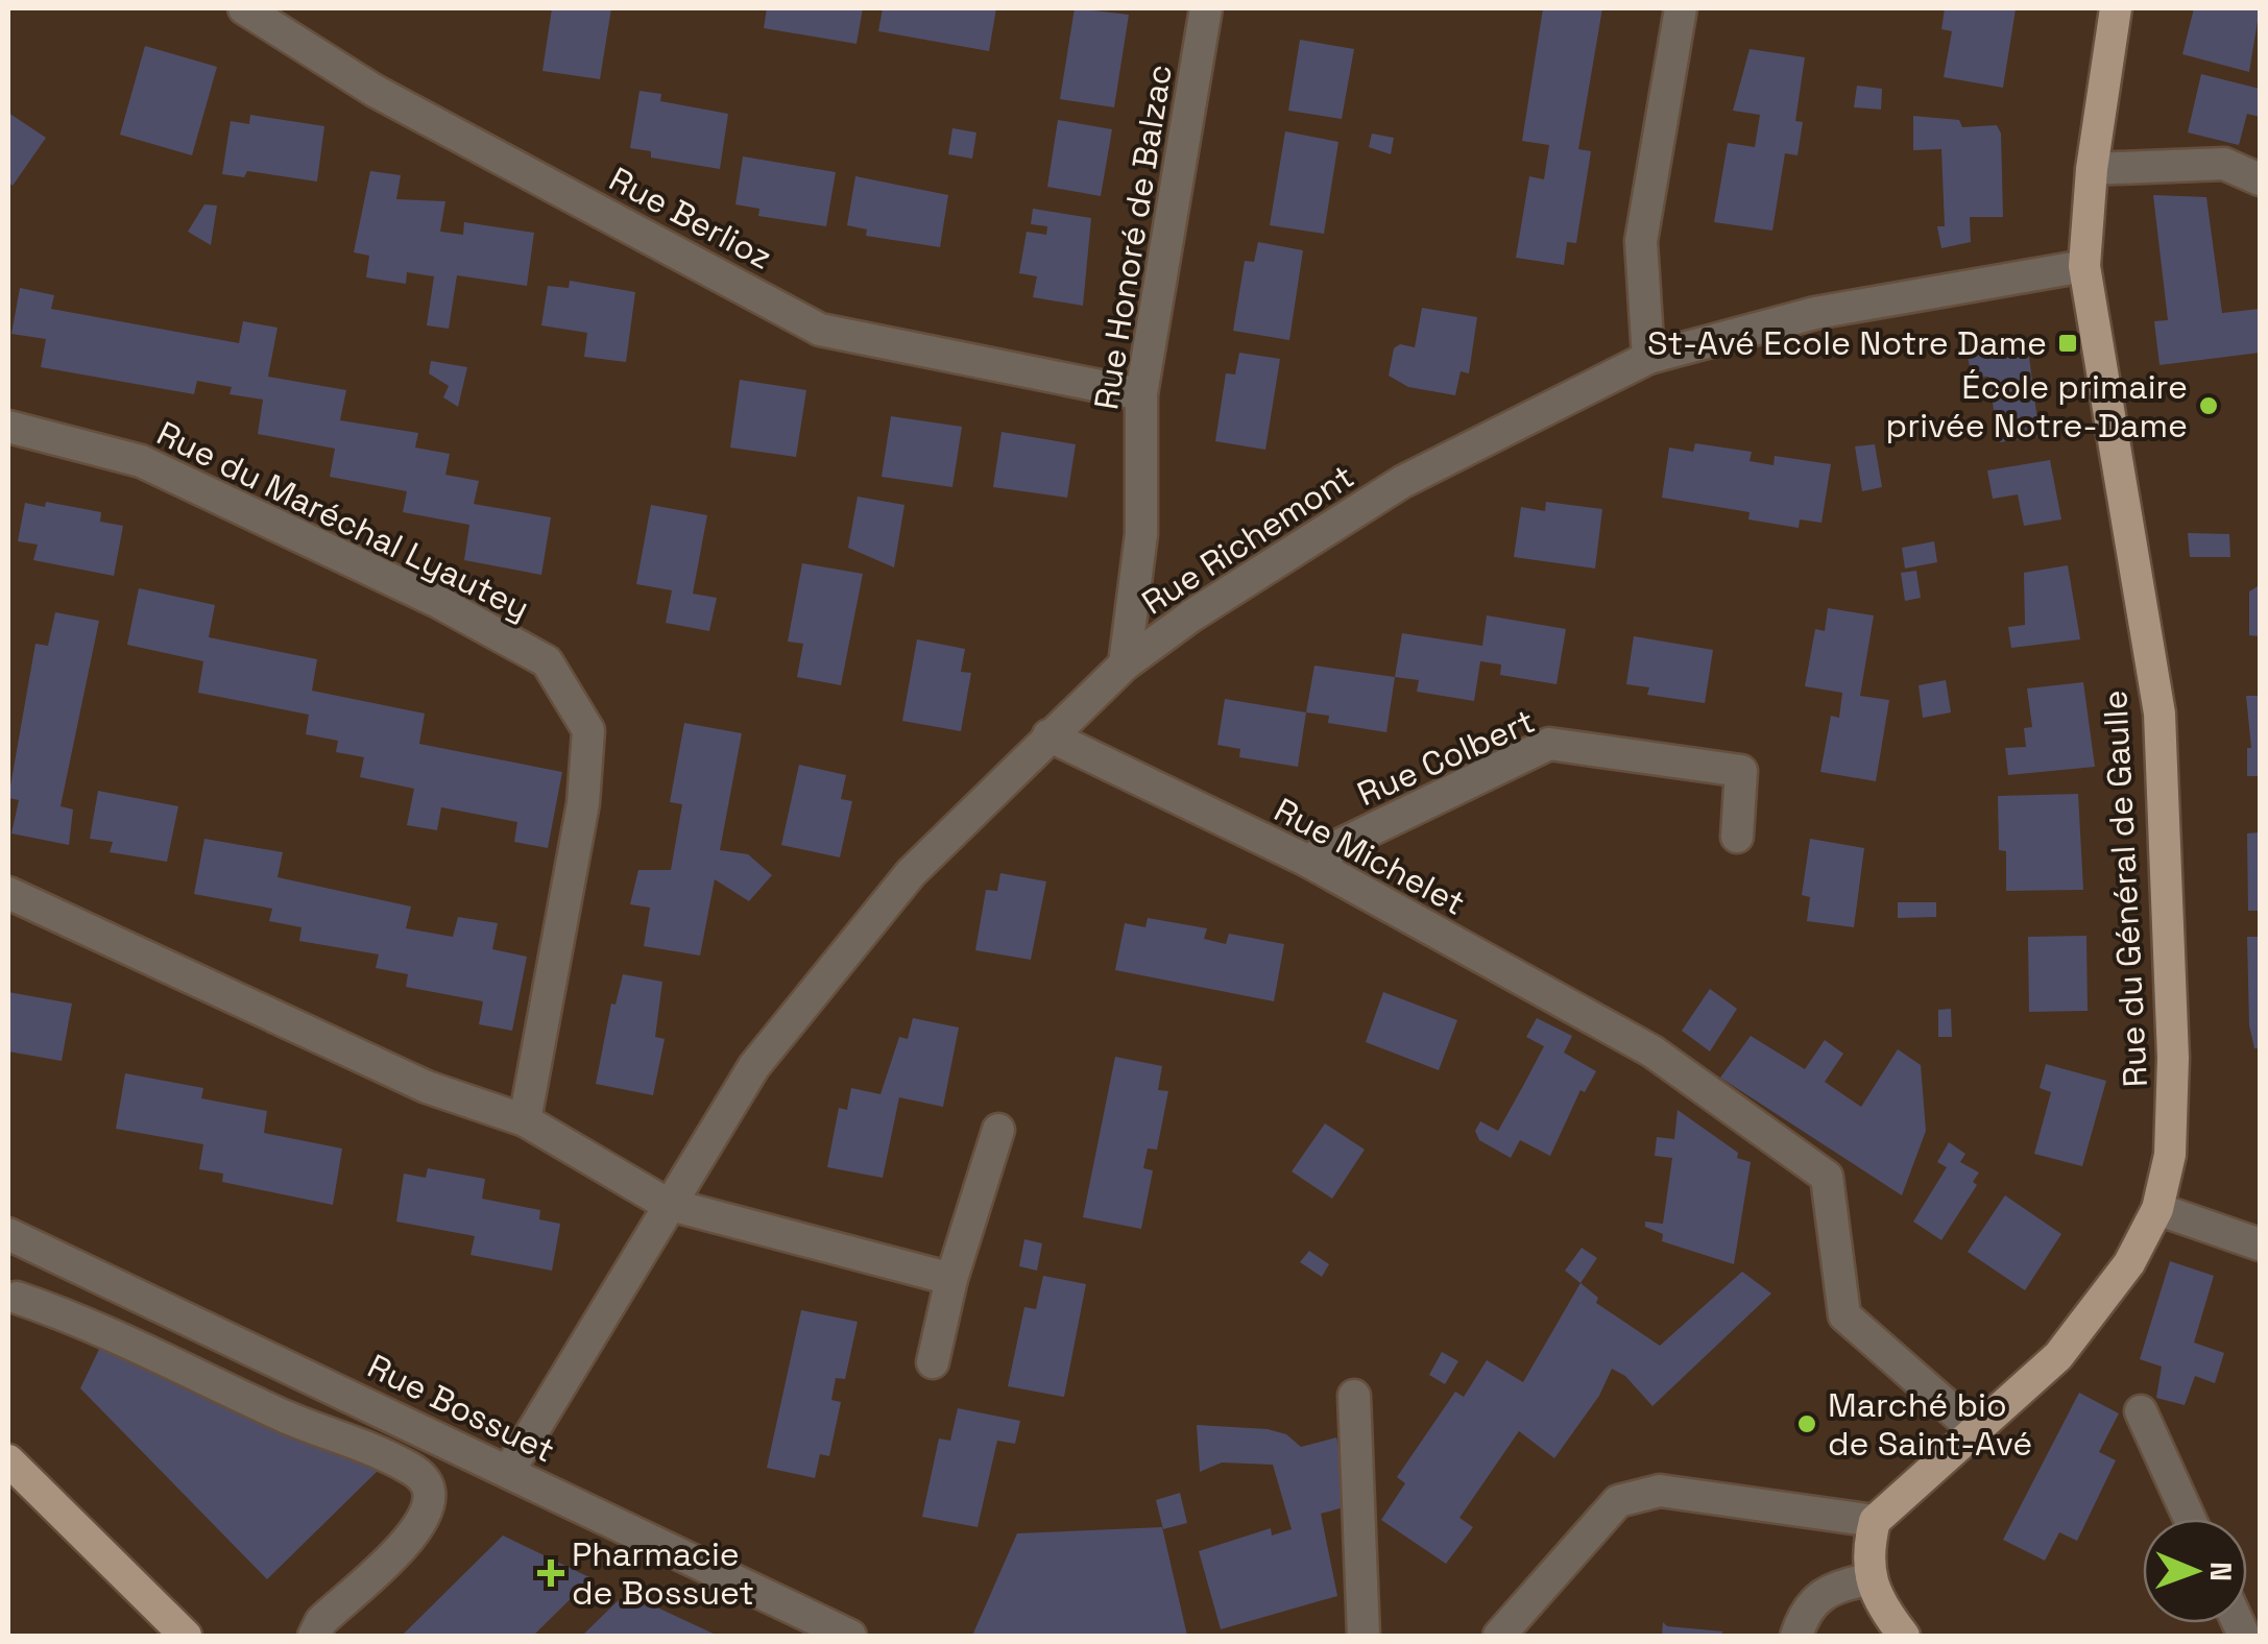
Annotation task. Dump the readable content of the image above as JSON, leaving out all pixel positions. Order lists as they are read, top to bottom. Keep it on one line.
{"streets":{"main road":["Rue du Général de Gaulle"],"street":["Rue Berlioz","Rue Honoré de Balzac","Rue du Maréchal Lyautey","Rue Richemont","Rue Colbert","Rue Michelet","Rue Bossuet"]},"crossings":[["Rue Berlioz","Rue Honoré de Balzac"],["Rue Honoré de Balzac","Rue Richemont"],["Rue Richemont","Rue Michelet"],["Rue Richemont","Rue du Général de Gaulle"],["Rue Richemont","Rue Bossuet"],["Rue Colbert","Rue Michelet"],["Rue Michelet","Rue du Général de Gaulle"]],"places":{"transit":["St-Avé Ecole Notre Dame"],"other":["École primaire privée Notre-Dame","Marché bio de Saint-Avé"],"health":["Pharmacie de Bossuet"]},"north":"right"}
